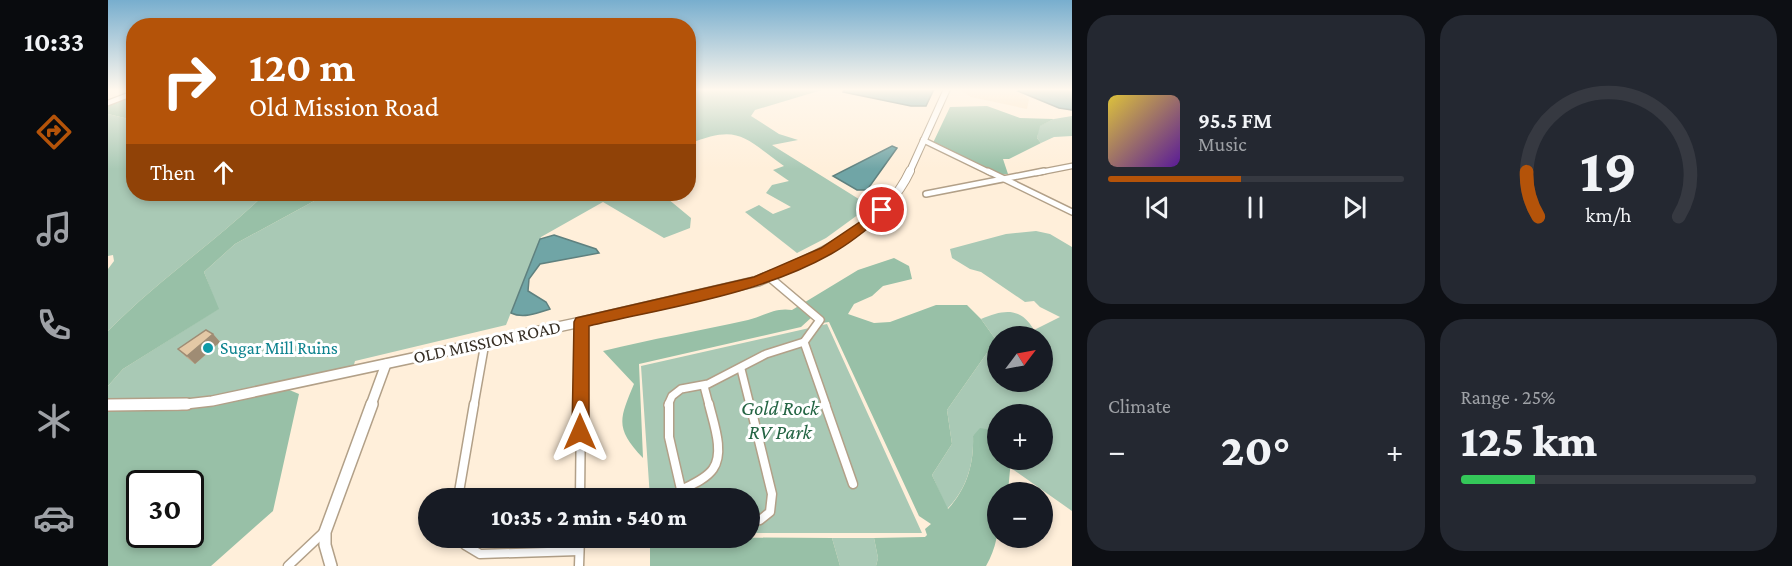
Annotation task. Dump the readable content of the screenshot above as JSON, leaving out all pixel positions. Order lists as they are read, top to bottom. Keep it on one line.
{"streets":{"street":["OLD MISSION ROAD"]},"parks":["Gold Rock RV Park"],"places":["Sugar Mill Ruins"],"north":"top right","page":{"tabs":"10:33","turn":["120 m","Old Mission Road"],"song":["95.5 FM","Music"],"then":"Then","tile":["Climate",["Range · 25%","125 km"]],"map_buttons":["+","−"],"heat":["−","20°","+"],"limit":"30","trip":"10:35 · 2 min · 540 m","gauge":["19","km/h"]}}
